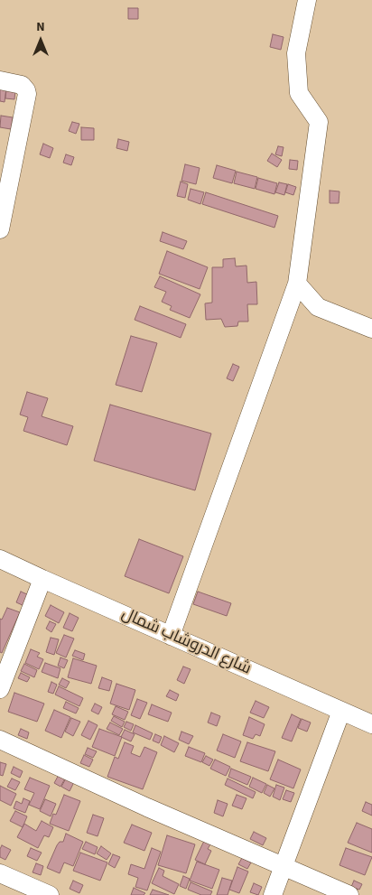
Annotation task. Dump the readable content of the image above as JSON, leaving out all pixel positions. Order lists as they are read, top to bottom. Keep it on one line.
{"streets":{"street":["شارع الدروشاب شمال"]},"north":"top"}
